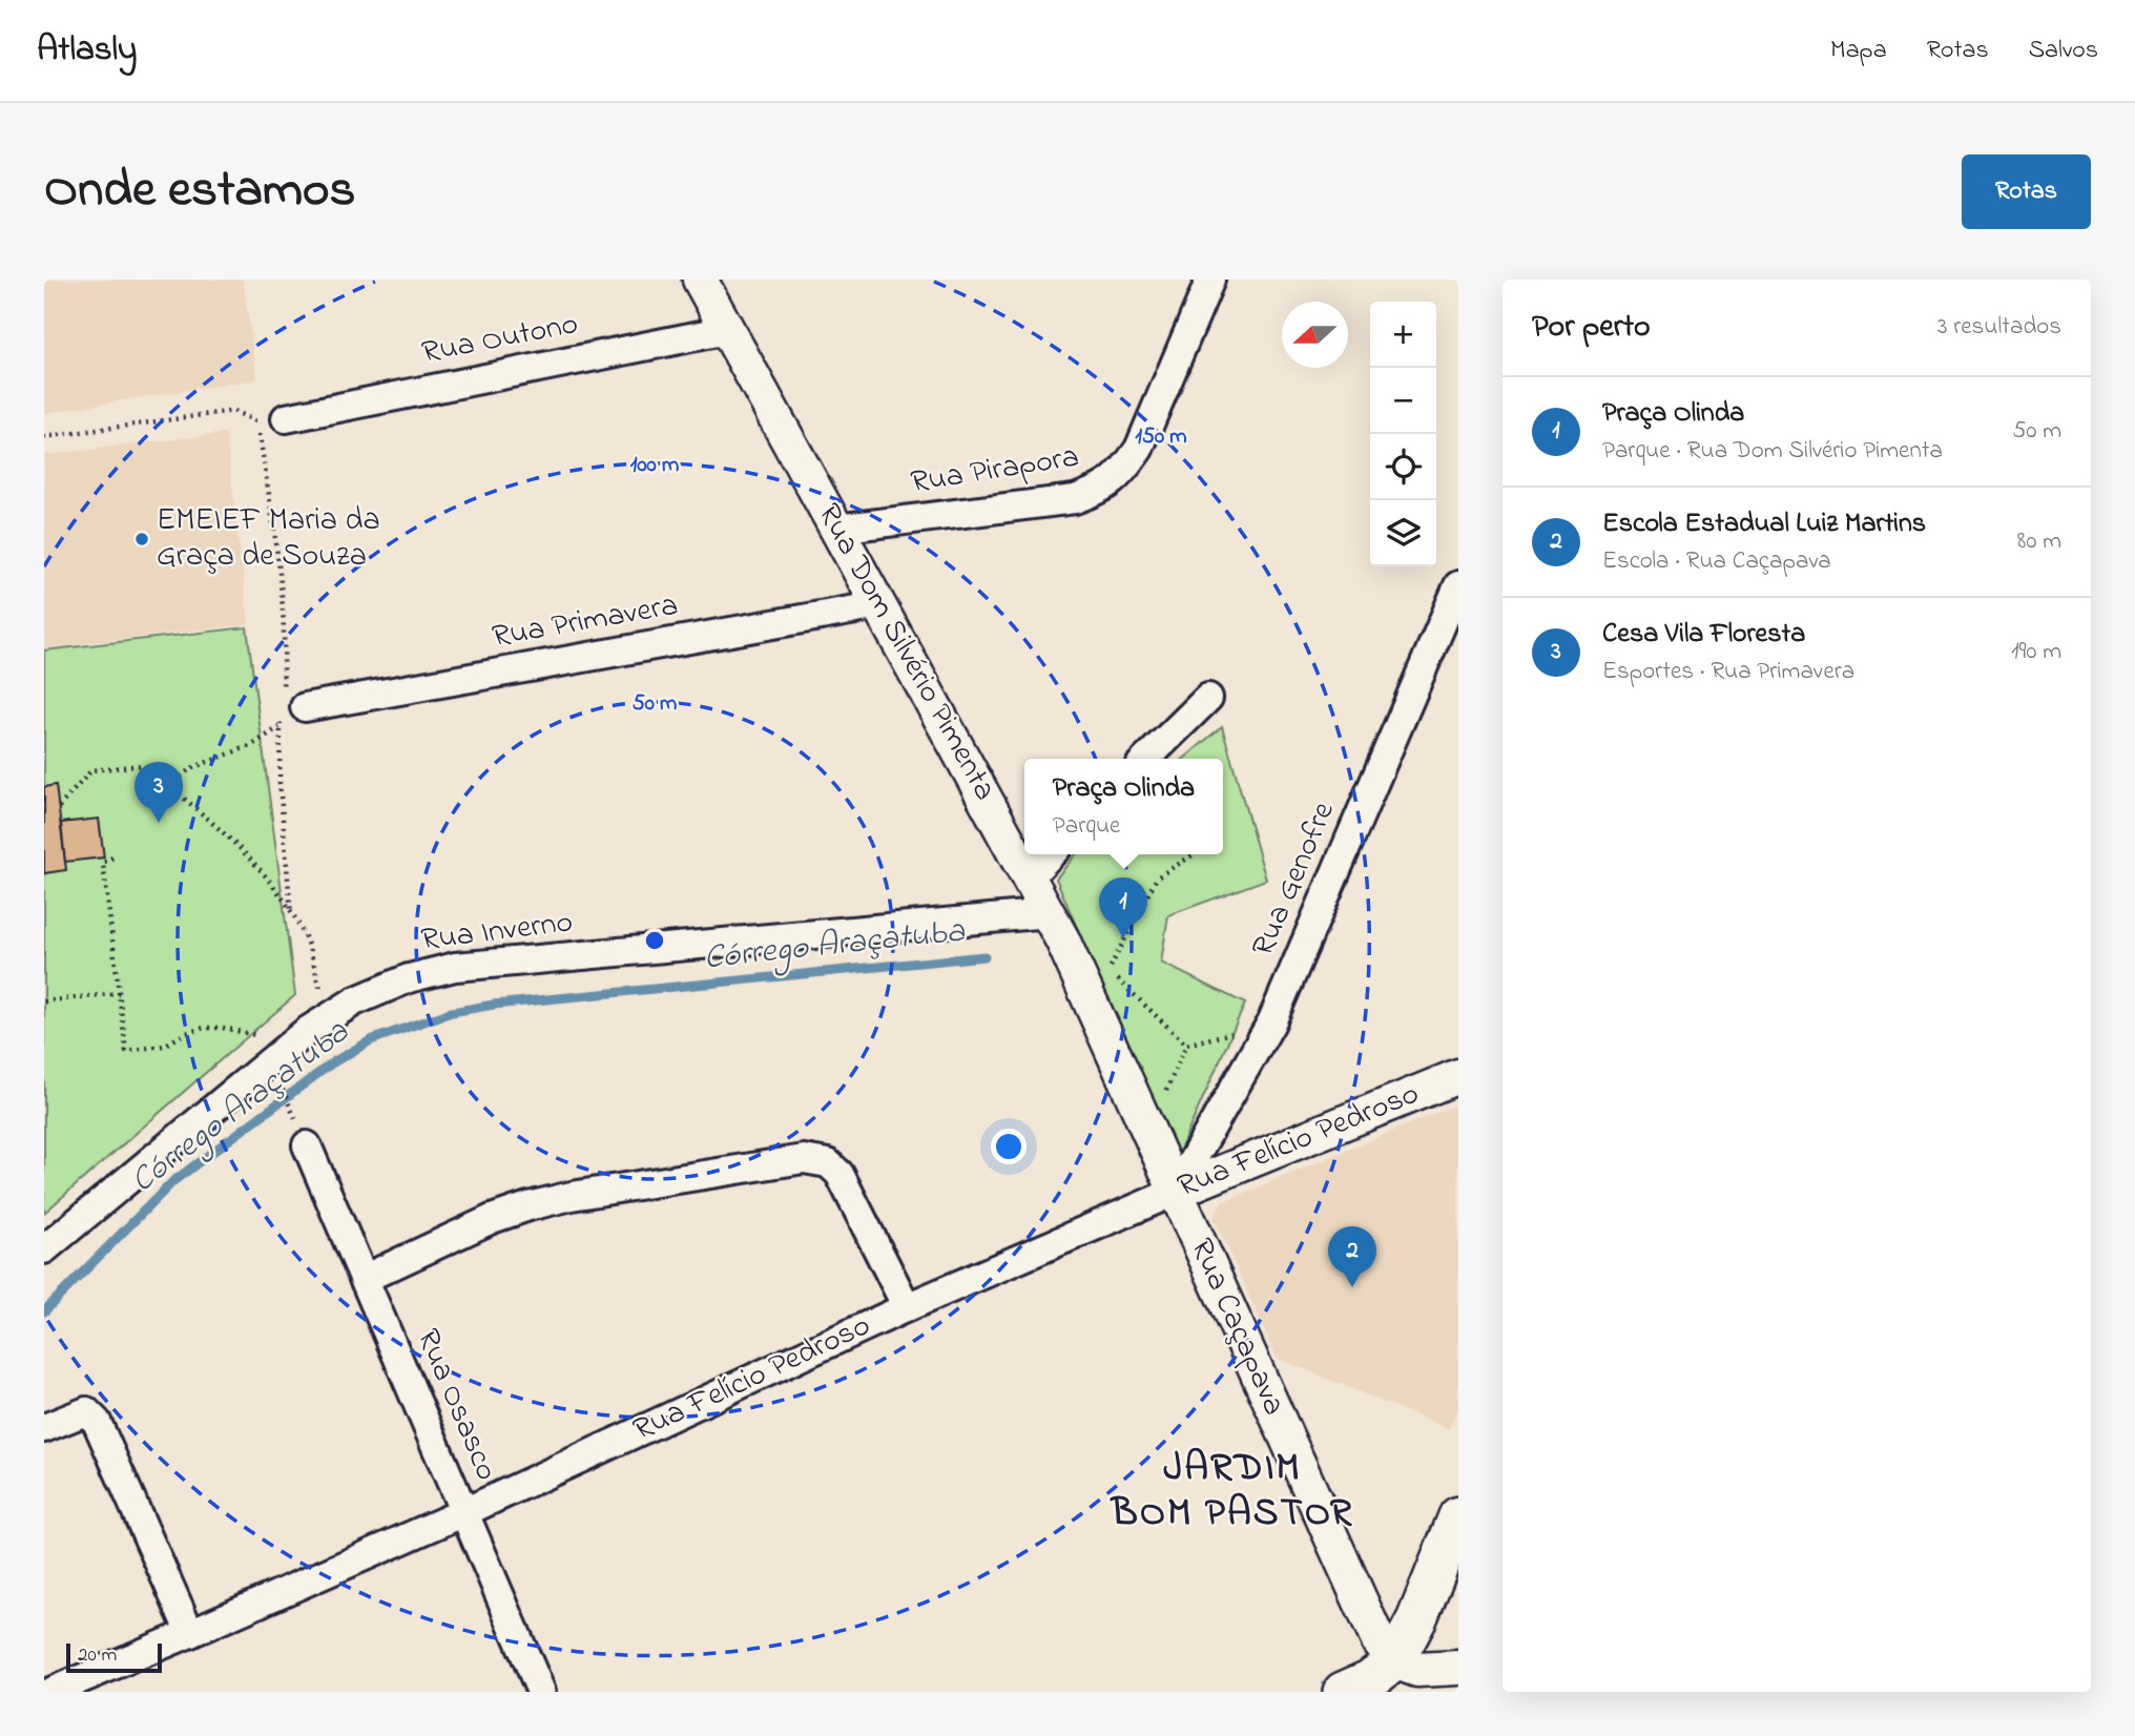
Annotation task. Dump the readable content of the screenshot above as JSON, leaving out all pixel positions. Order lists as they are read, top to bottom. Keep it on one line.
{"streets":{"street":["Rua Outono","Rua Pirapora","Rua Primavera","Rua Dom Silvério Pimenta","Rua Genofre","Rua Inverno","Rua Felício Pedroso","Rua Caçapava","Rua Osasco"]},"crossings":[["Rua Outono","Rua Dom Silvério Pimenta"],["Rua Pirapora","Rua Dom Silvério Pimenta"],["Rua Primavera","Rua Dom Silvério Pimenta"],["Rua Dom Silvério Pimenta","Rua Genofre"],["Rua Dom Silvério Pimenta","Rua Inverno"],["Rua Dom Silvério Pimenta","Rua Felício Pedroso"],["Rua Dom Silvério Pimenta","Rua Caçapava"],["Rua Genofre","Rua Felício Pedroso"],["Rua Genofre","Rua Caçapava"],["Rua Felício Pedroso","Rua Caçapava"],["Rua Felício Pedroso","Rua Osasco"]],"districts":["JARDIM BOM PASTOR"],"water":["Córrego Araçatuba"],"places":["EMEIEF Maria da Graça de Souza"],"scale_bar":"20 m","north":"left","page":{"header":"Atlasly","nav":["Mapa","Rotas","Salvos"],"title":"Onde estamos","buttons":"Rotas","heading":["Por perto","3 resultados"],"map_buttons":["+","−"],"list":[{"mark":"1","name":"Praça Olinda","note":"Parque · Rua Dom Silvério Pimenta","value":"50 m"},{"mark":"2","name":"Escola Estadual Luiz Martins","note":"Escola · Rua Caçapava","value":"80 m"},{"mark":"3","name":"Cesa Vila Floresta","note":"Esportes · Rua Primavera","value":"190 m"}],"popup":["Praça Olinda","Parque"],"pins":["3","1","2"],"scale":"20 m"},"rings":["150 m","100 m","50 m"]}
